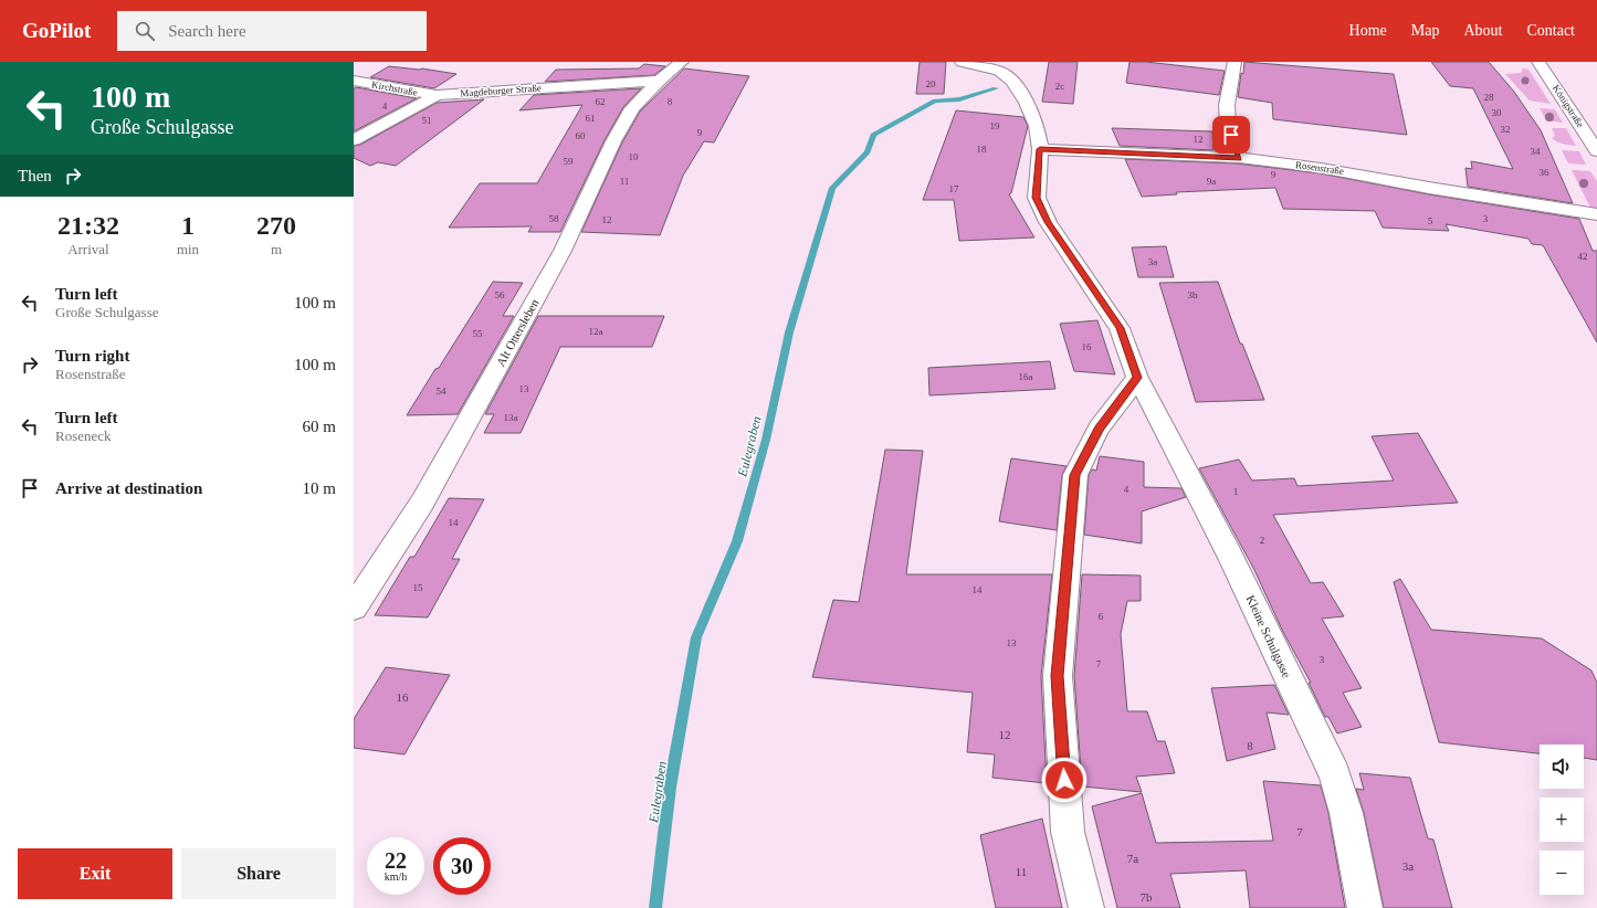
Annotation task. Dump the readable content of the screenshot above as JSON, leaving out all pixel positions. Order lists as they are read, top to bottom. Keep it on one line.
{"streets":{"street":["Kirchstraße","Magdeburger Straße","Königstraße","Rosenstraße","Alt Ottersleben","Kleine Schulgasse"]},"crossings":[["Kirchstraße","Magdeburger Straße"],["Magdeburger Straße","Alt Ottersleben"],["Rosenstraße","Kleine Schulgasse"]],"water":["Eulegraben"],"house_numbers":["20","2c","28","62","8","4","30","61","51","19","32","9","60","12","18","34","10","59","36","9","11","9a","17","58","3","12","5","42","3a","56","3b","12a","55","16","16a","13","54","13a","4","1","14","2","15","14","6","13","3","7","16","12","8","7","7a","3a","11","7b"],"page":{"header":"GoPilot","search":"Search here","nav":["Home","Map","About","Contact"],"turn":["100 m","Große Schulgasse"],"then":"Then","eta":["21:32","Arrival","1","min","270","m"],"list":[{"name":"Turn left","note":"Große Schulgasse","value":"100 m"},{"name":"Turn right","note":"Rosenstraße","value":"100 m"},{"name":"Turn left","note":"Roseneck","value":"60 m"},{"name":"Arrive at destination","value":"10 m"}],"map_buttons":["+","−"],"speed":"22 km/h","limit":"30","buttons":["Exit","Share"]}}
